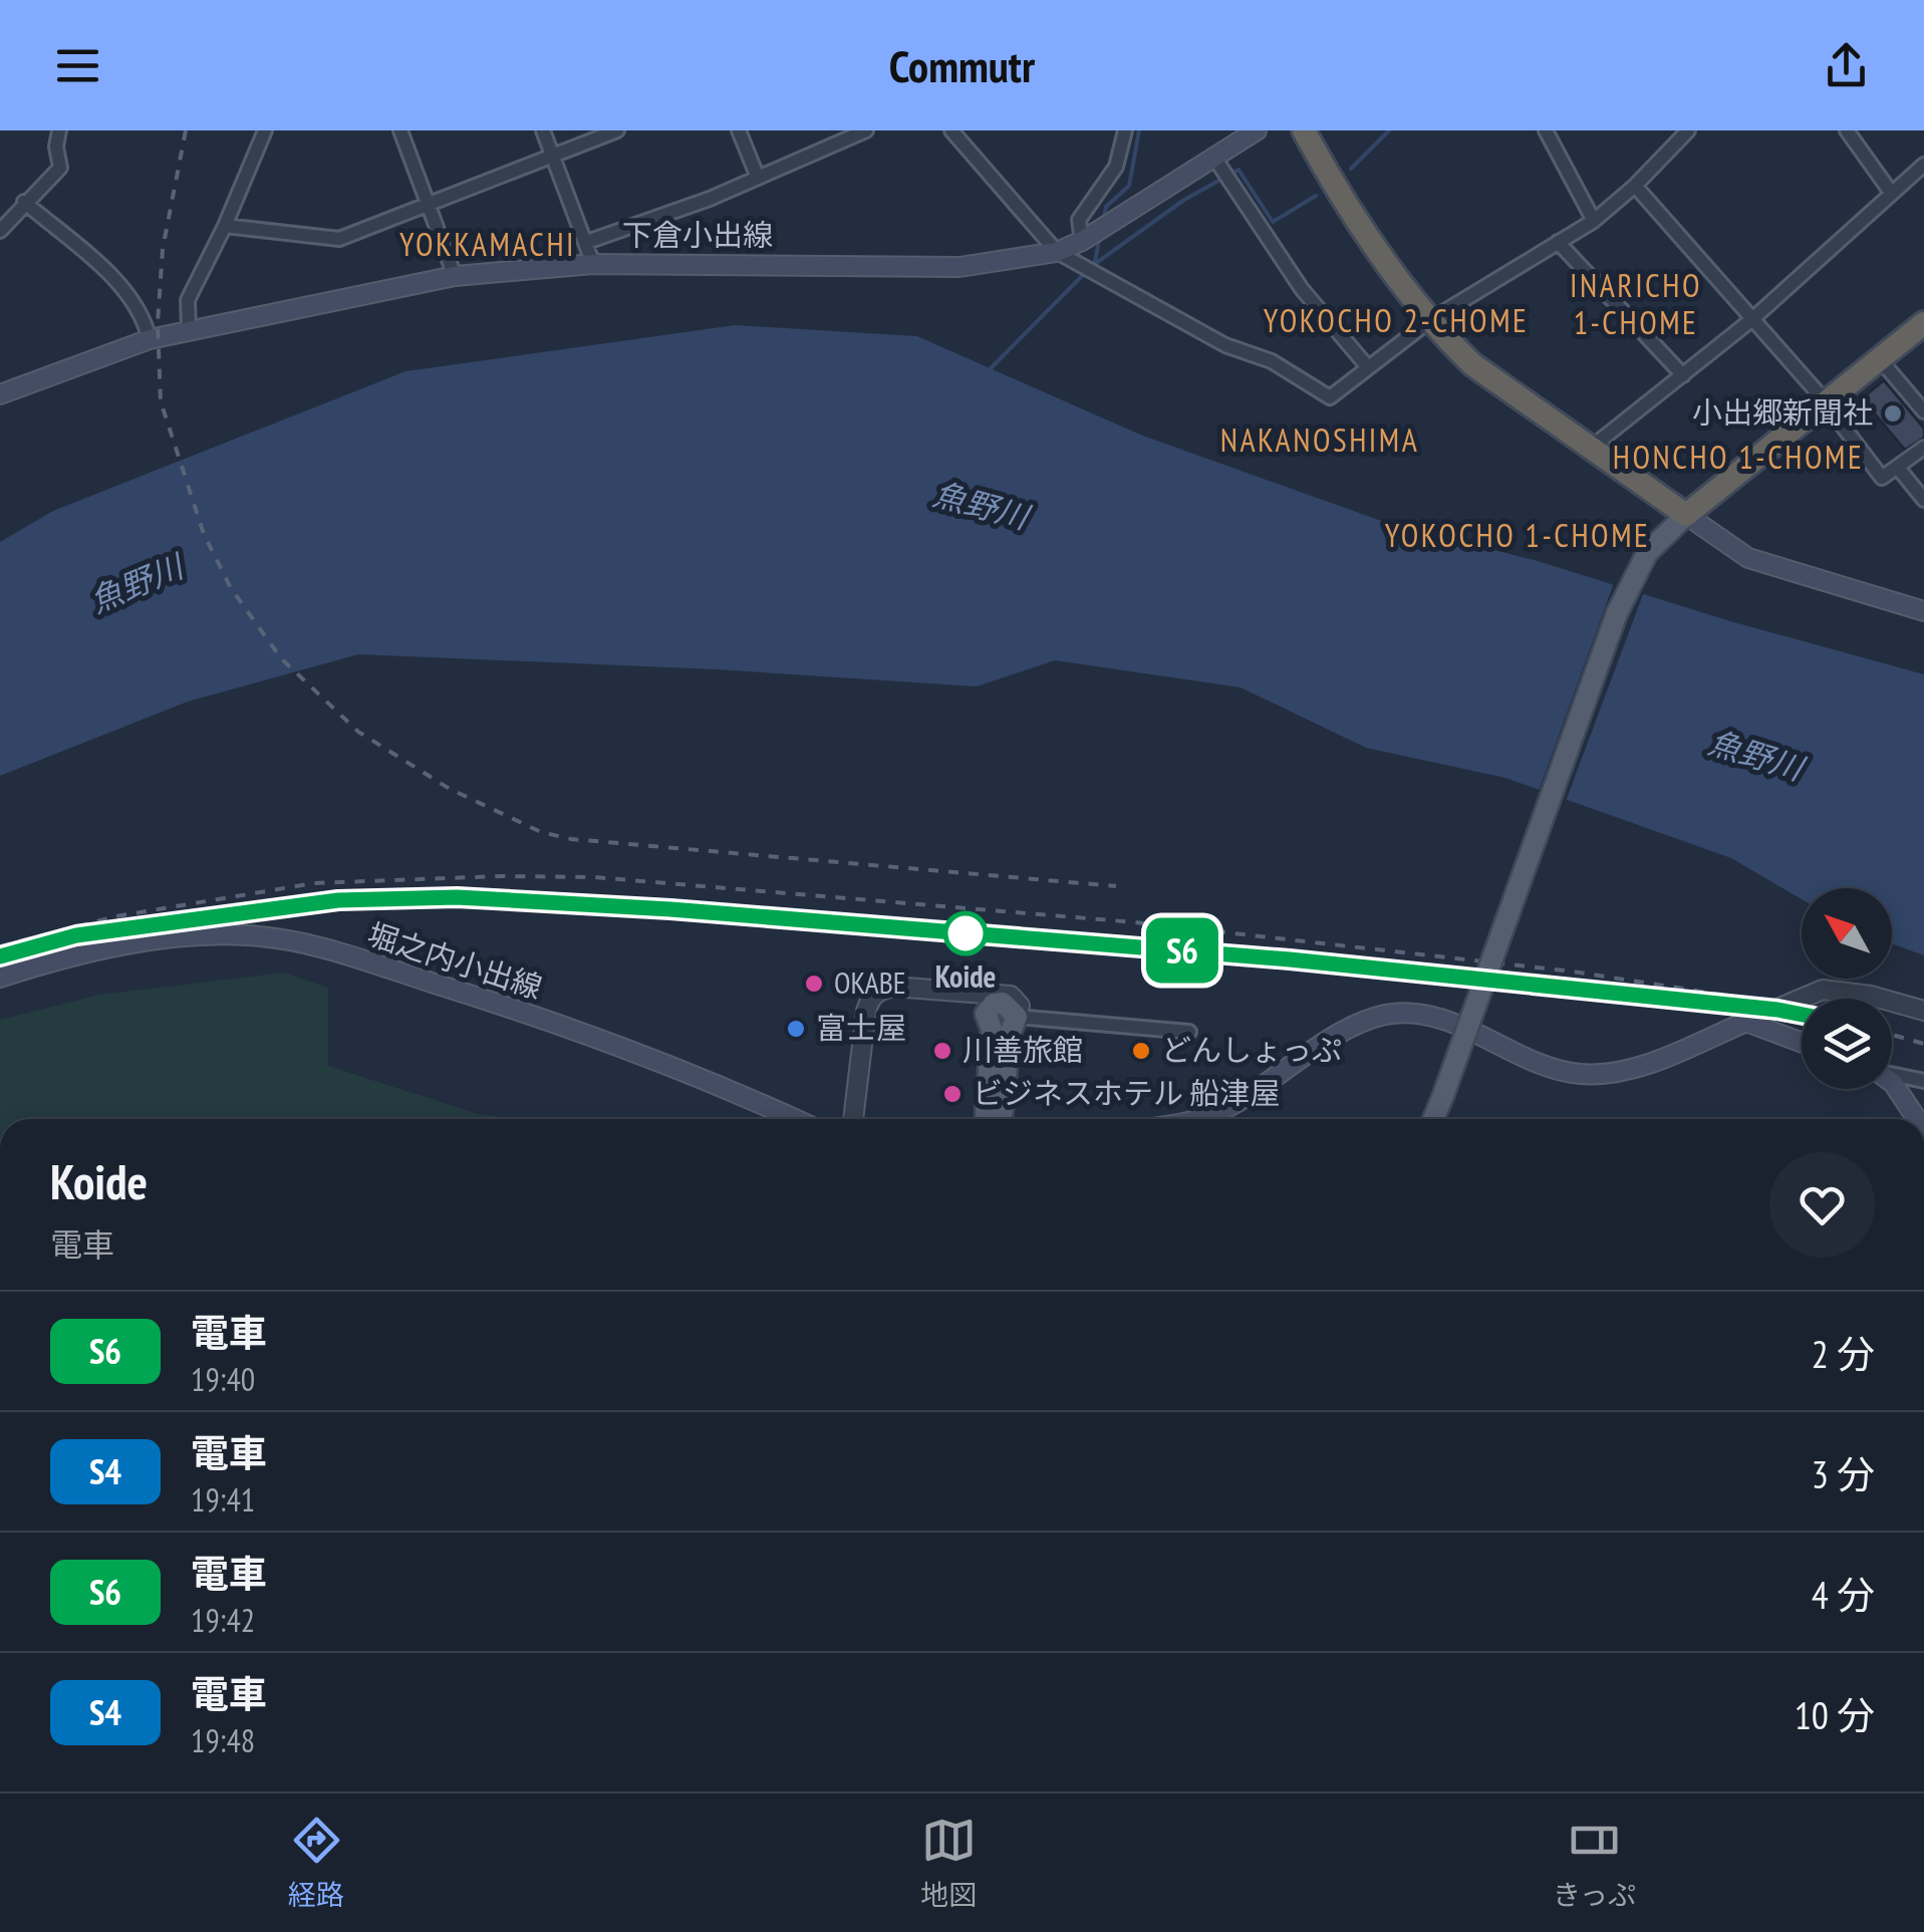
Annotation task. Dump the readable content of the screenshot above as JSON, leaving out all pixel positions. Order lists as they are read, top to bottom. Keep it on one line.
{"streets":{"main road":["下倉小出線","堀之内小出線"]},"districts":["YOKKAMACHI","INARICHO 1-CHOME","YOKOCHO 2-CHOME","NAKANOSHIMA","HONCHO 1-CHOME","YOKOCHO 1-CHOME"],"water":["魚野川"],"places":["小出郷新聞社","Koide","OKABE","富士屋","川善旅館","どんしょっぷ","ビジネスホテル 船津屋"],"north":"top left","page":{"header":"Commutr","on_map":"S6","heading":["Koide","電車"],"list":[{"mark":"S6","name":"電車","note":"19:40","value":"2 分"},{"mark":"S4","name":"電車","note":"19:41","value":"3 分"},{"mark":"S6","name":"電車","note":"19:42","value":"4 分"},{"mark":"S4","name":"電車","note":"19:48","value":"10 分"}],"tabs":["経路","地図","きっぷ"]}}
